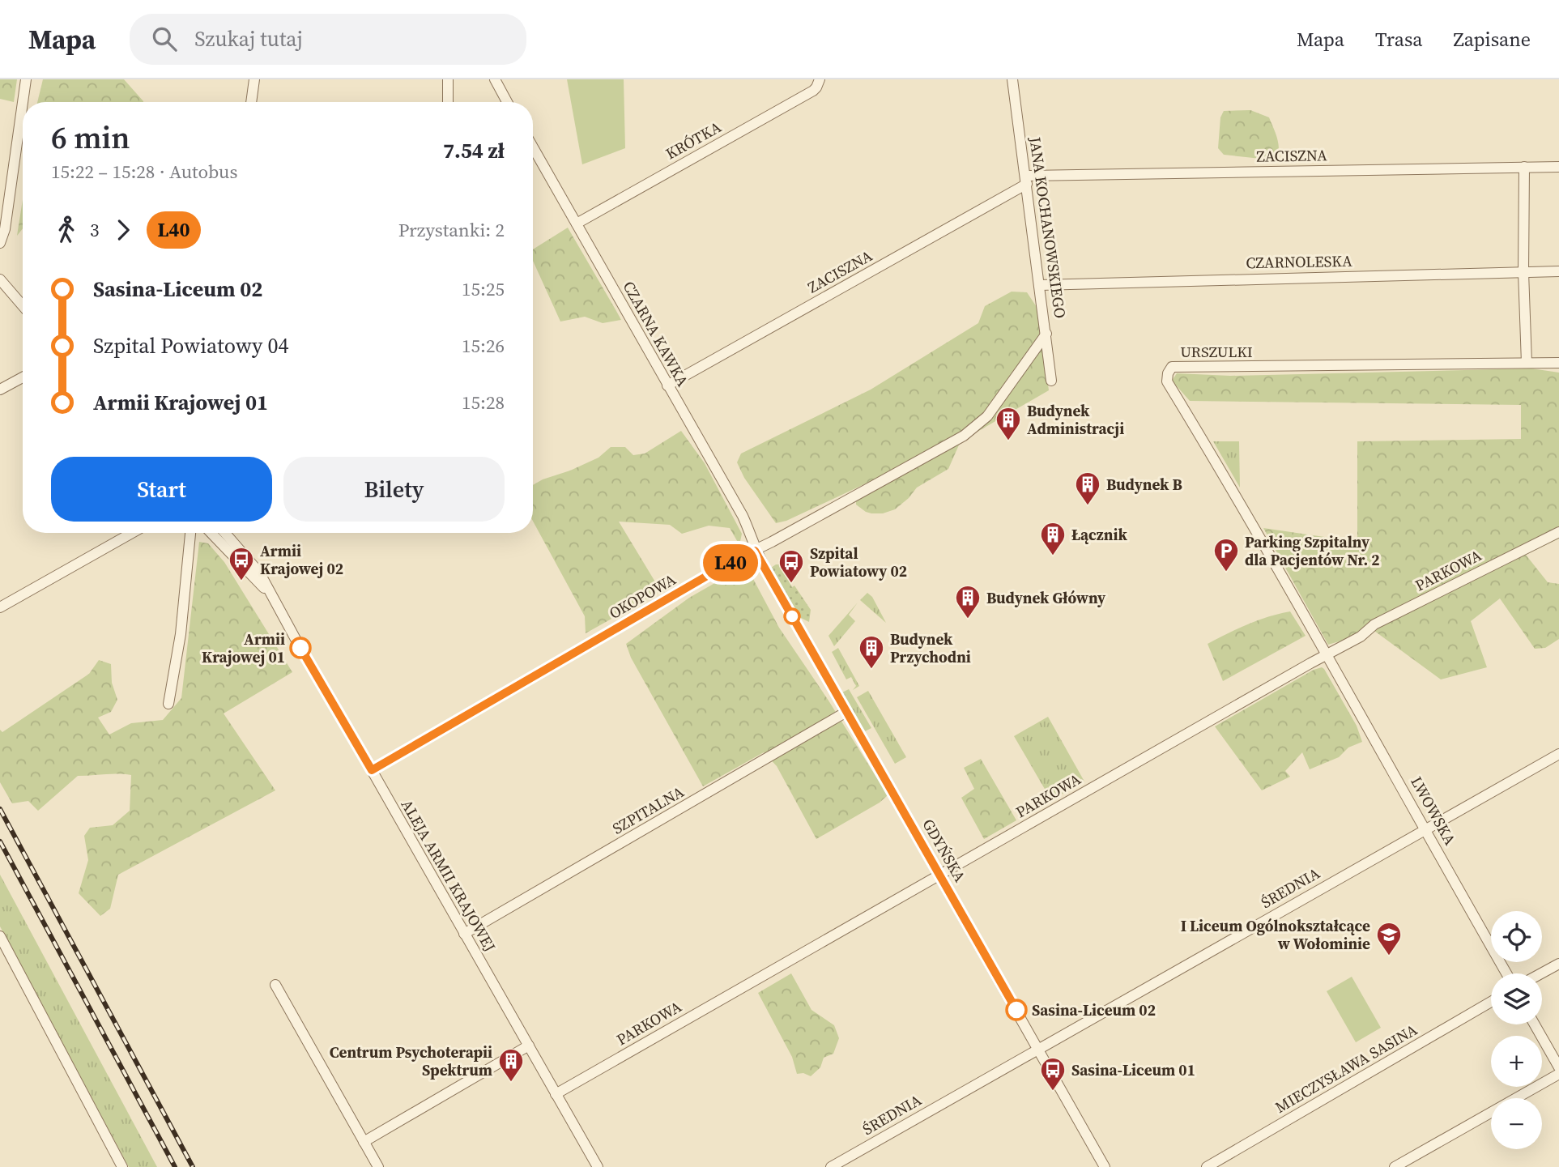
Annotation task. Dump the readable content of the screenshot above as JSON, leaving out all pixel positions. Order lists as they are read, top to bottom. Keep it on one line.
{"streets":{"street":["KRÓTKA","ZACISZNA","JANA KOCHANOWSKIEGO","CZARNOLESKA","CZARNA KAWKA","URSZULKI","PARKOWA","OKOPOWA","SZPITALNA","LWOWSKA","GDYŃSKA","ALEJA ARMII KRAJOWEJ","ŚREDNIA","MIECZYSŁAWA SASINA"]},"crossings":[["KRÓTKA","CZARNA KAWKA"],["ZACISZNA","JANA KOCHANOWSKIEGO"],["ZACISZNA","CZARNA KAWKA"],["JANA KOCHANOWSKIEGO","CZARNOLESKA"],["JANA KOCHANOWSKIEGO","OKOPOWA"],["CZARNA KAWKA","OKOPOWA"],["CZARNA KAWKA","GDYŃSKA"],["URSZULKI","PARKOWA"],["URSZULKI","LWOWSKA"],["PARKOWA","LWOWSKA"],["PARKOWA","GDYŃSKA"],["PARKOWA","ALEJA ARMII KRAJOWEJ"],["OKOPOWA","GDYŃSKA"],["OKOPOWA","ALEJA ARMII KRAJOWEJ"],["SZPITALNA","GDYŃSKA"],["SZPITALNA","ALEJA ARMII KRAJOWEJ"],["LWOWSKA","ŚREDNIA"],["GDYŃSKA","ŚREDNIA"]],"places":{"building":["Budynek Administracji","Budynek B","Łącznik","Budynek Główny","Budynek Przychodni","Centrum Psychoterapii Spektrum"],"parking":["Parking Szpitalny dla Pacjentów Nr. 2"],"bus stop":["Armii Krajowej 02","Szpital Powiatowy 02","Sasina-Liceum 01"],"other":["Armii Krajowej 01","Sasina-Liceum 02"],"school or university":["I Liceum Ogólnokształcące w Wołominie"]},"lines":["bus line L40"],"page":{"header":"Mapa","search":"Szukaj tutaj","nav":["Mapa","Trasa","Zapisane"],"on_map":"L40","heading":["6 min","15:22 – 15:28 · Autobus","7.54 zł"],"legs":["3","L40","Przystanki: 2"],"list":[{"name":"Sasina-Liceum 02","value":"15:25"},{"name":"Szpital Powiatowy 04","value":"15:26"},{"name":"Armii Krajowej 01","value":"15:28"}],"buttons":["Start","Bilety"],"map_buttons":["+","−"]}}
